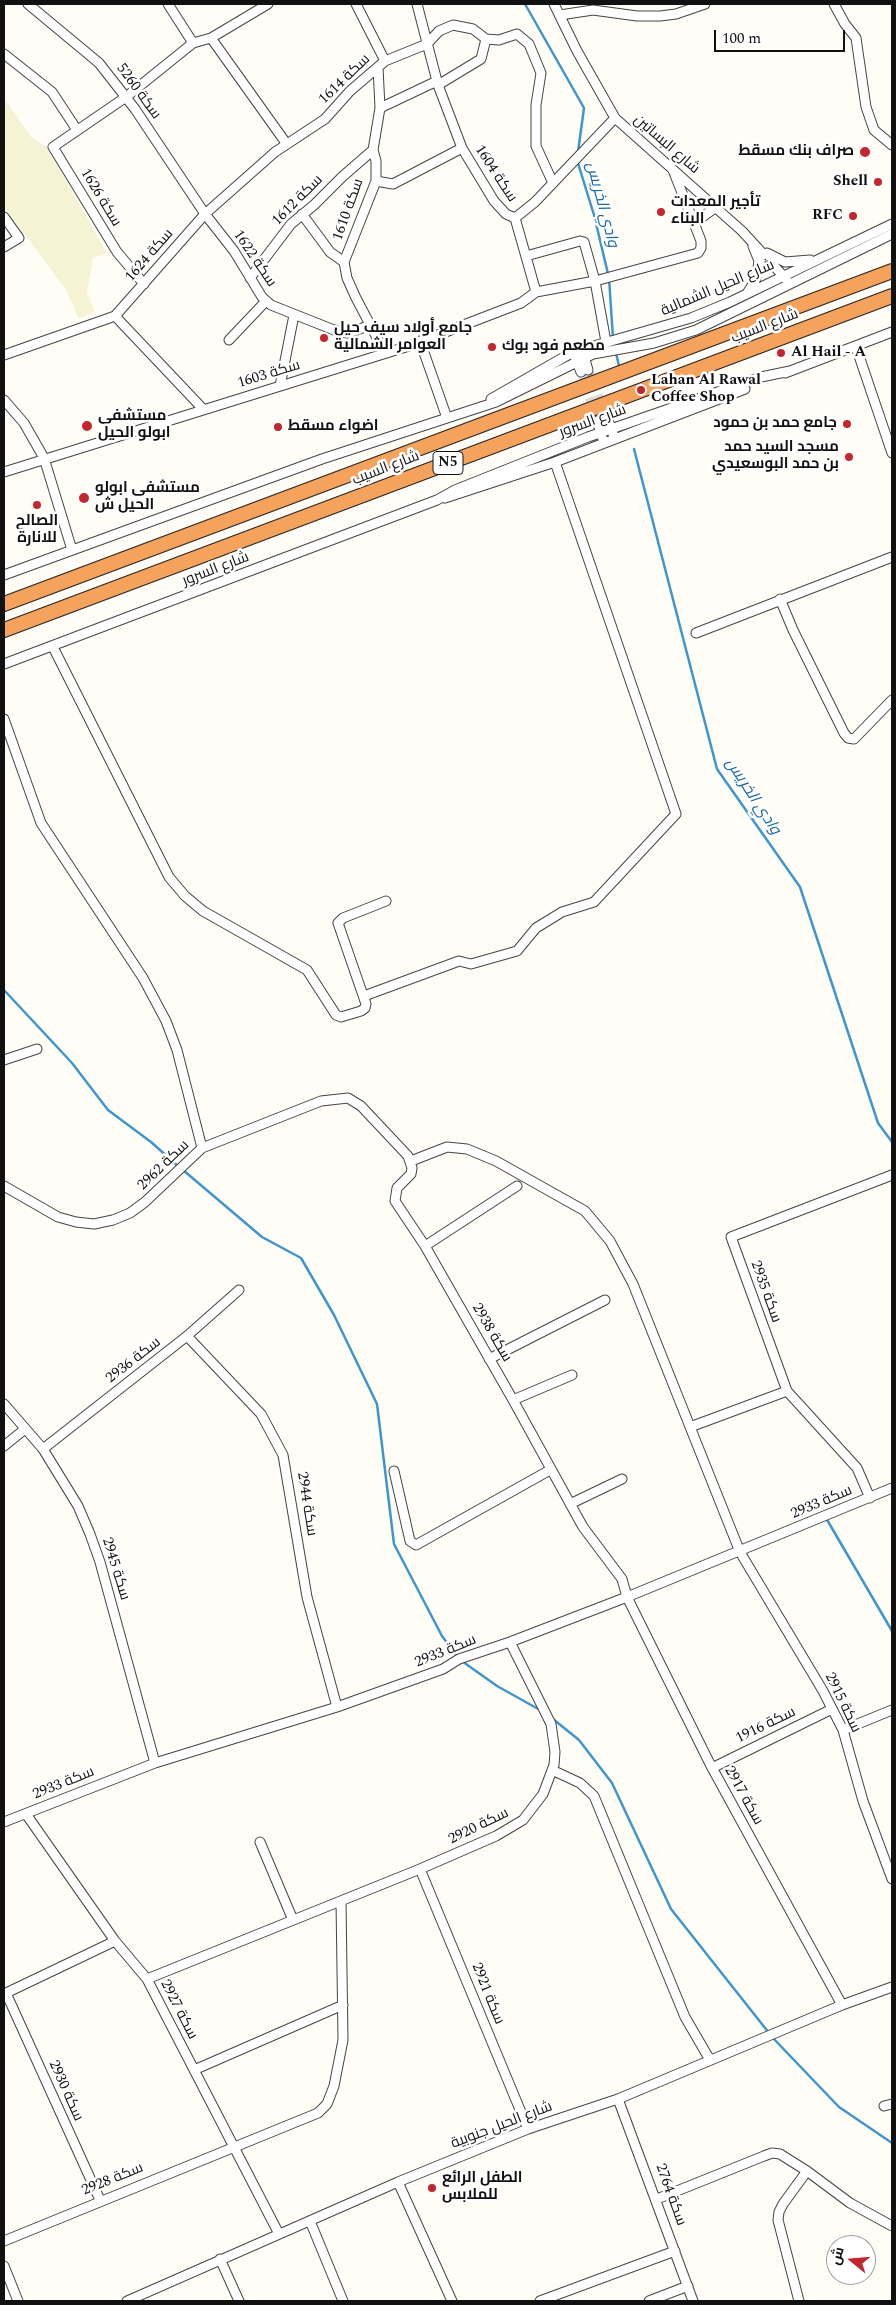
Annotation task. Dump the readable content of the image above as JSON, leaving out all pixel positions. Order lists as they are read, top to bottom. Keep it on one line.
{"streets":{"highway":["شارع السيب","N5"],"street":["سكة 1614","سكة 5260","شارع البساتين","سكة 1604","سكة 1626","سكة 1612","سكة 1610","سكة 1624","سكة 1622","شارع الحيل الشمالية","سكة 1603","شارع السرور","سكة 2962","سكة 2935","سكة 2938","سكة 2936","سكة 2933","سكة 2944","سكة 2945","سكة 2915","سكة 1916","سكة 2917","سكة 2920","سكة 2921","سكة 2927","سكة 2930","شارع الحيل جنوبية","سكة 2928","سكة 2764"]},"crossings":[["سكة 1614","سكة 5260"],["سكة 1614","سكة 1604"],["سكة 1614","سكة 1610"],["سكة 1614","سكة 1624"],["سكة 1614","سكة 1622"],["سكة 5260","سكة 1626"],["سكة 5260","سكة 1624"],["سكة 5260","سكة 1622"],["شارع البساتين","سكة 1604"],["شارع البساتين","شارع الحيل الشمالية"],["سكة 1626","سكة 1624"],["سكة 1612","سكة 1610"],["سكة 1612","سكة 1622"],["سكة 1610","سكة 1622"],["سكة 1610","سكة 1603"],["سكة 1624","سكة 1622"],["سكة 2962","سكة 2938"],["سكة 2962","سكة 2915"],["سكة 2935","سكة 2933"],["سكة 2938","سكة 2933"],["سكة 2938","سكة 2915"],["سكة 2938","سكة 2917"],["سكة 2936","سكة 2944"],["سكة 2936","سكة 2945"],["سكة 2933","سكة 2944"],["سكة 2933","سكة 2945"],["سكة 2933","سكة 2915"],["سكة 2933","سكة 2917"],["سكة 2933","سكة 2920"],["سكة 2933","سكة 2927"],["سكة 2915","سكة 1916"],["سكة 1916","سكة 2917"],["سكة 2917","شارع الحيل جنوبية"],["سكة 2920","سكة 2921"],["سكة 2920","سكة 2927"],["سكة 2920","سكة 2928"],["سكة 2921","شارع الحيل جنوبية"],["سكة 2927","سكة 2930"],["سكة 2927","شارع الحيل جنوبية"],["سكة 2927","سكة 2928"],["سكة 2930","سكة 2928"],["شارع الحيل جنوبية","سكة 2764"]],"water":["وادي الخريس"],"places":["صراف بنك مسقط","Shell","تأجير المعدات البناء","RFC","جامع أولاد سيف حيل العوامر الشمالية","مطعم فود بوك","Al Hail - A","Lahan Al Rawal Coffee Shop","جامع حمد بن حمود","مستشفى ابولو الحيل","اضواء مسقط","مسجد السيد حمد بن حمد البوسعيدي","مستشفى ابولو الحيل ش","الصالح للانارة","الطفل الرائع للملابس"],"scale_bar":"100 m","north":"left"}
